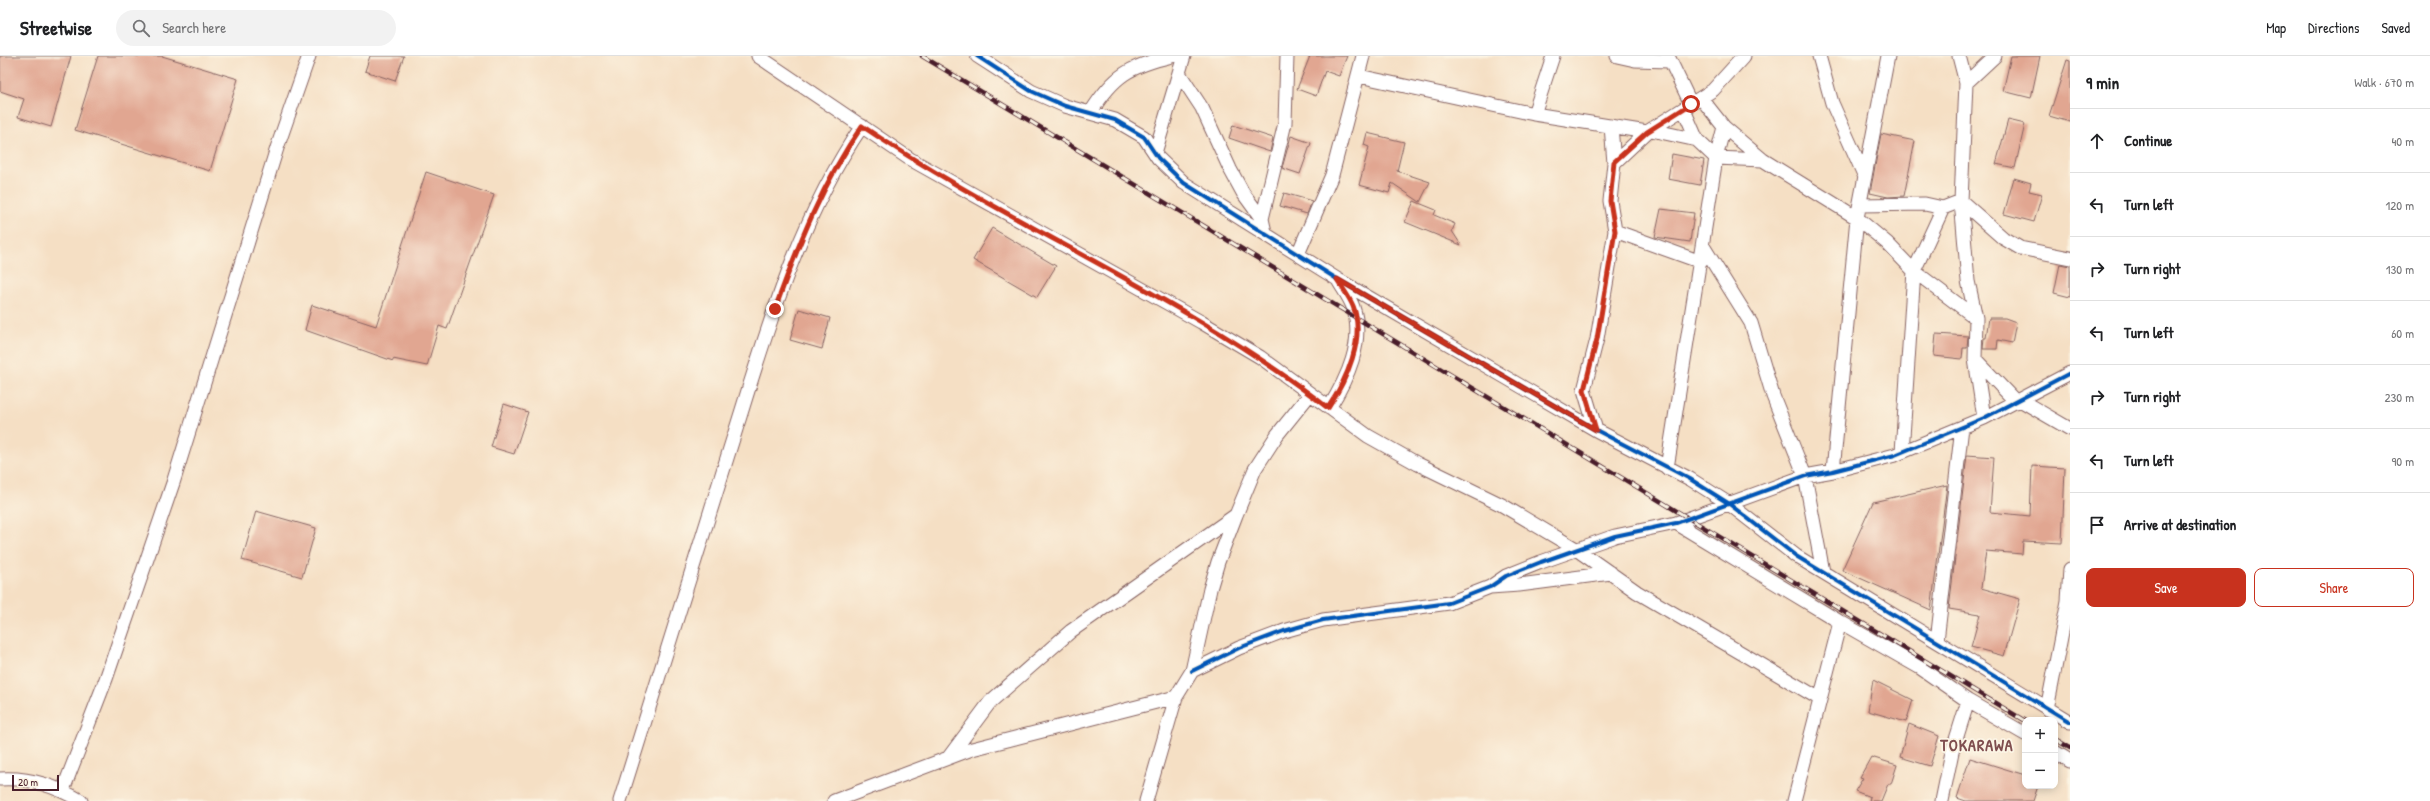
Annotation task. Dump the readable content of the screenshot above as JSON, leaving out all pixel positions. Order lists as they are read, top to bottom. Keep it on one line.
{"districts":["TOKARAWA"],"scale_bar":"20 m","page":{"header":"Streetwise","search":"Search here","nav":["Map","Directions","Saved"],"heading":["9 min","Walk · 670 m"],"list":[["Continue","40 m"],["Turn left","120 m"],["Turn right","130 m"],["Turn left","60 m"],["Turn right","230 m"],["Turn left","90 m"],"Arrive at destination"],"buttons":["Save","Share"],"map_buttons":["+","−"],"scale":"20 m"}}
